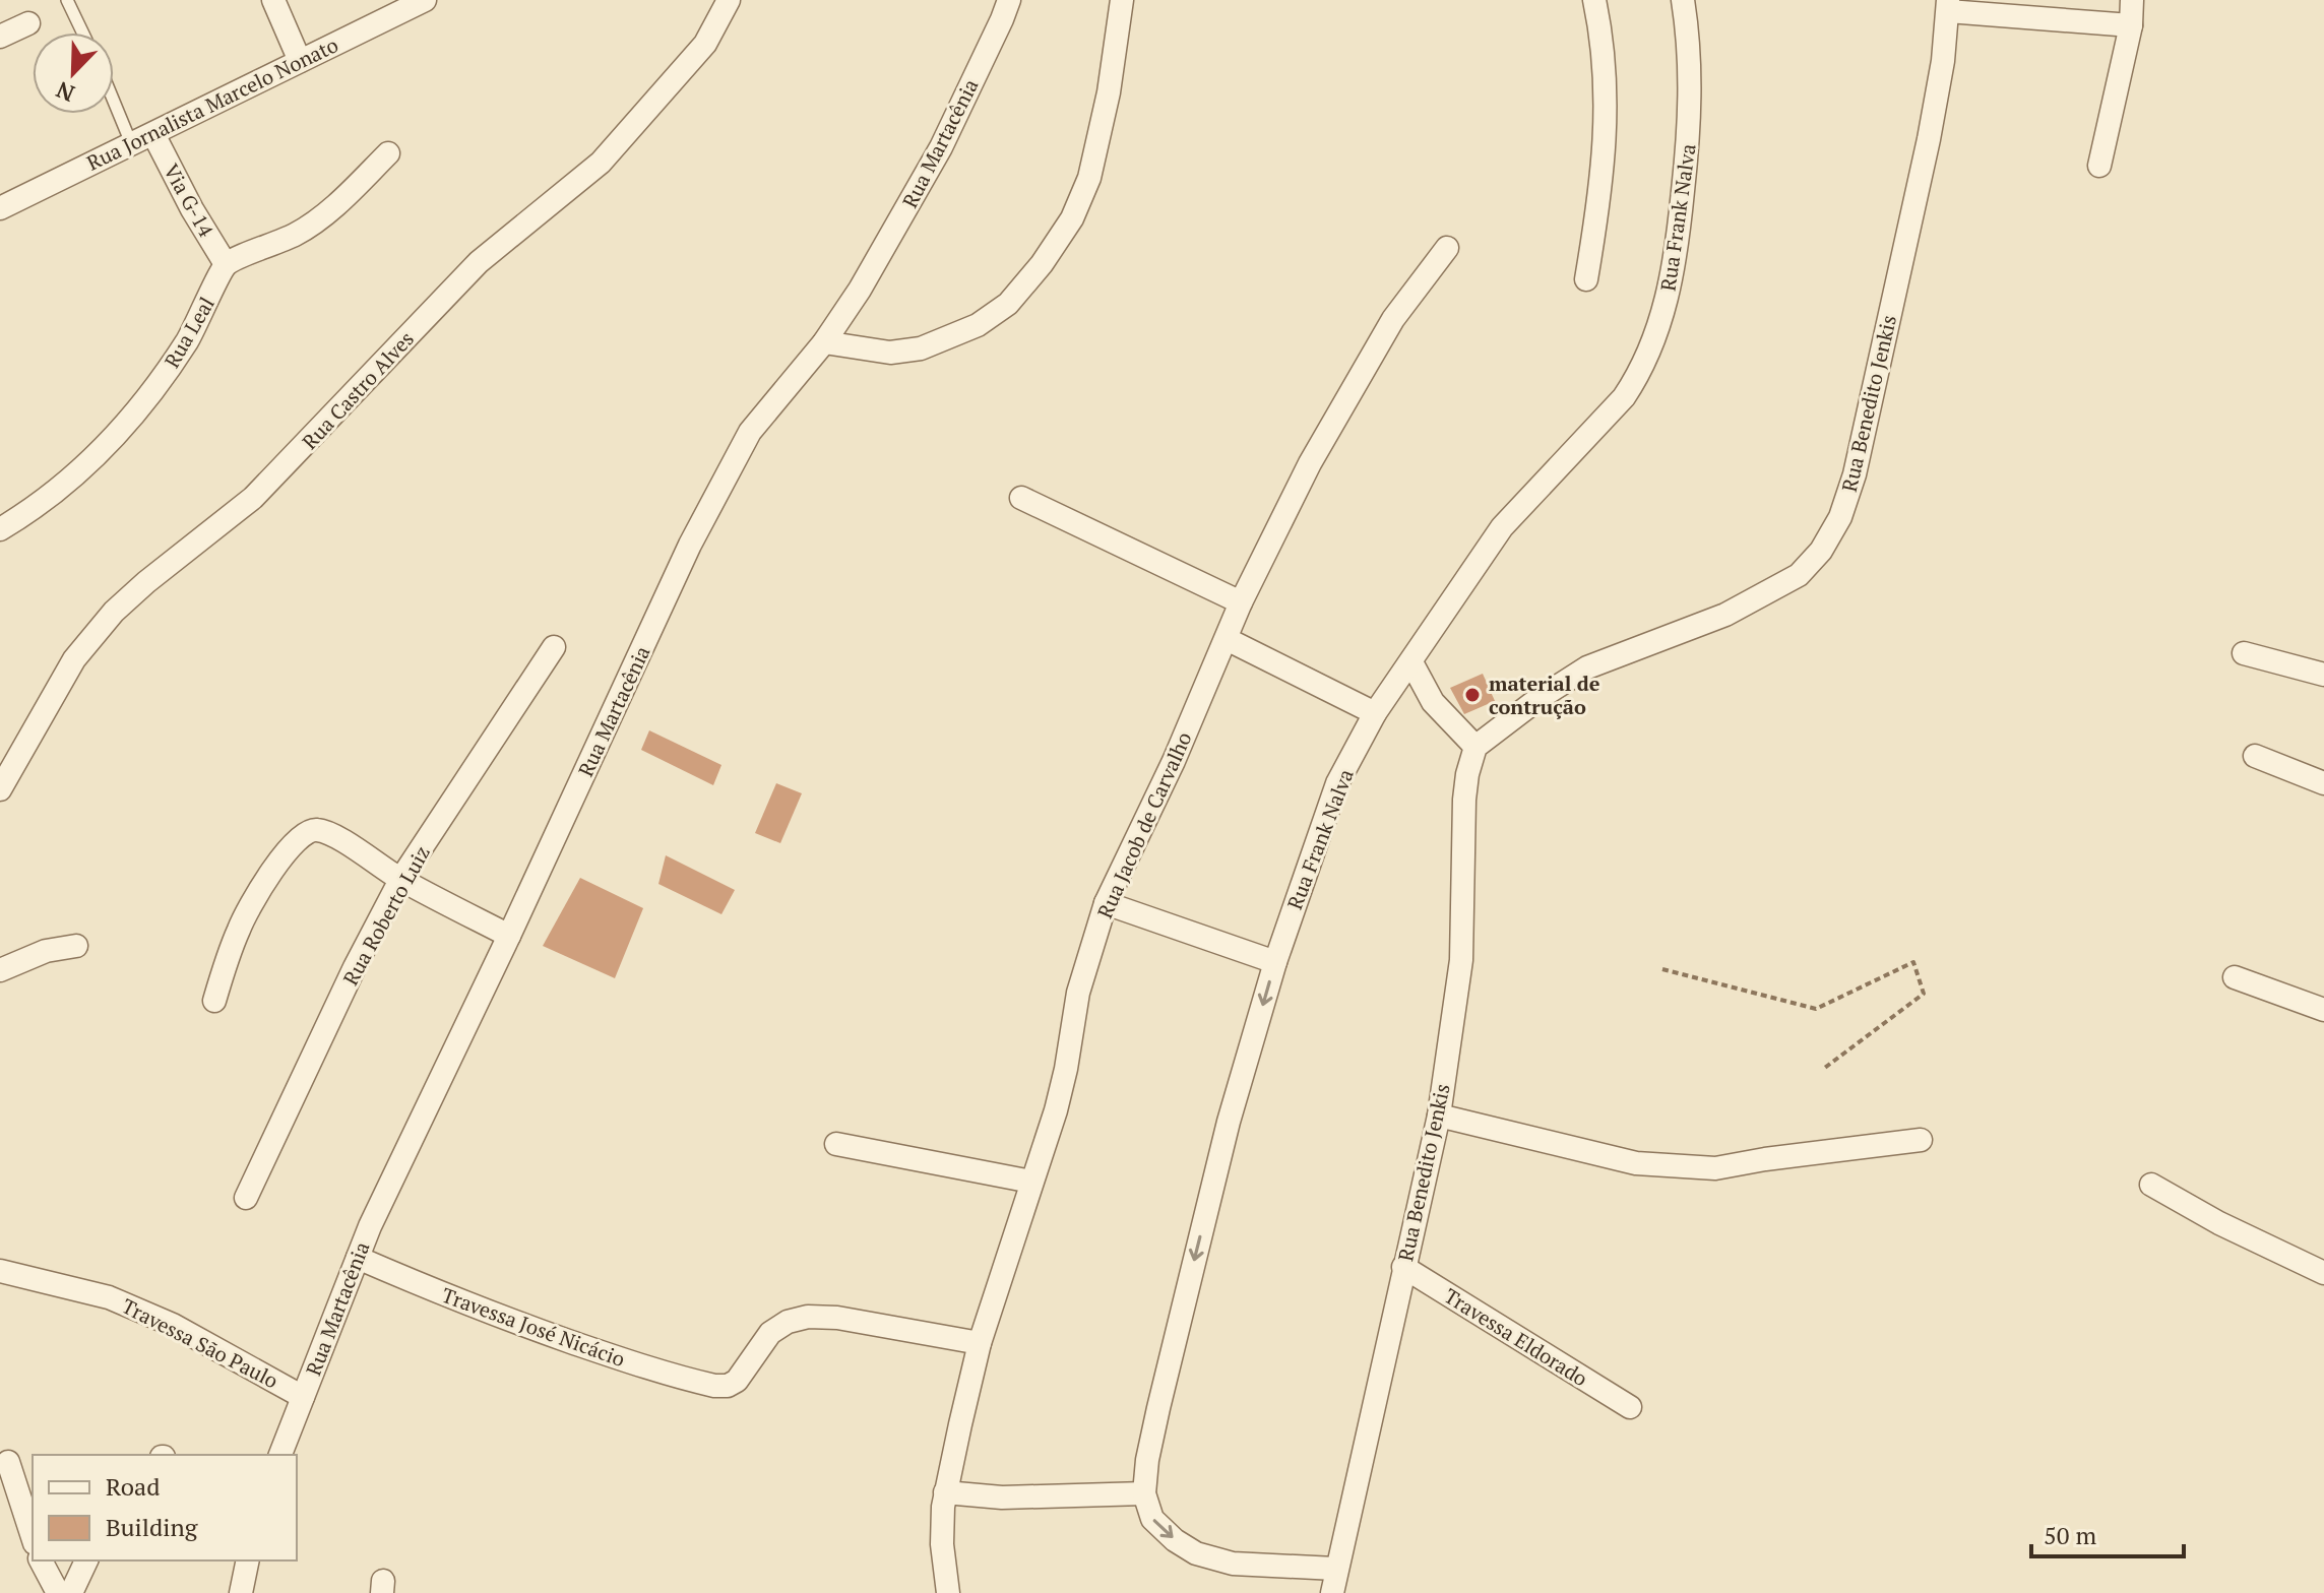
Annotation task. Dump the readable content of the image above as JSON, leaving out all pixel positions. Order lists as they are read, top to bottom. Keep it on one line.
{"streets":{"street":["Rua Jornalista Marcelo Nonato","Rua Martacênia","Via G-14","Rua Frank Nalva","Rua Leal","Rua Castro Alves","Rua Benedito Jenkis","Rua Jacob de Carvalho","Rua Roberto Luiz","Travessa José Nicácio","Travessa Eldorado","Travessa São Paulo"]},"crossings":[["Rua Jornalista Marcelo Nonato","Via G-14"],["Rua Martacênia","Travessa José Nicácio"],["Rua Martacênia","Travessa São Paulo"],["Via G-14","Rua Leal"],["Rua Benedito Jenkis","Travessa Eldorado"],["Rua Jacob de Carvalho","Travessa José Nicácio"]],"places":["material de contrução"],"legend":["Road","Building"],"scale_bar":"50 m","north":"bottom left"}
